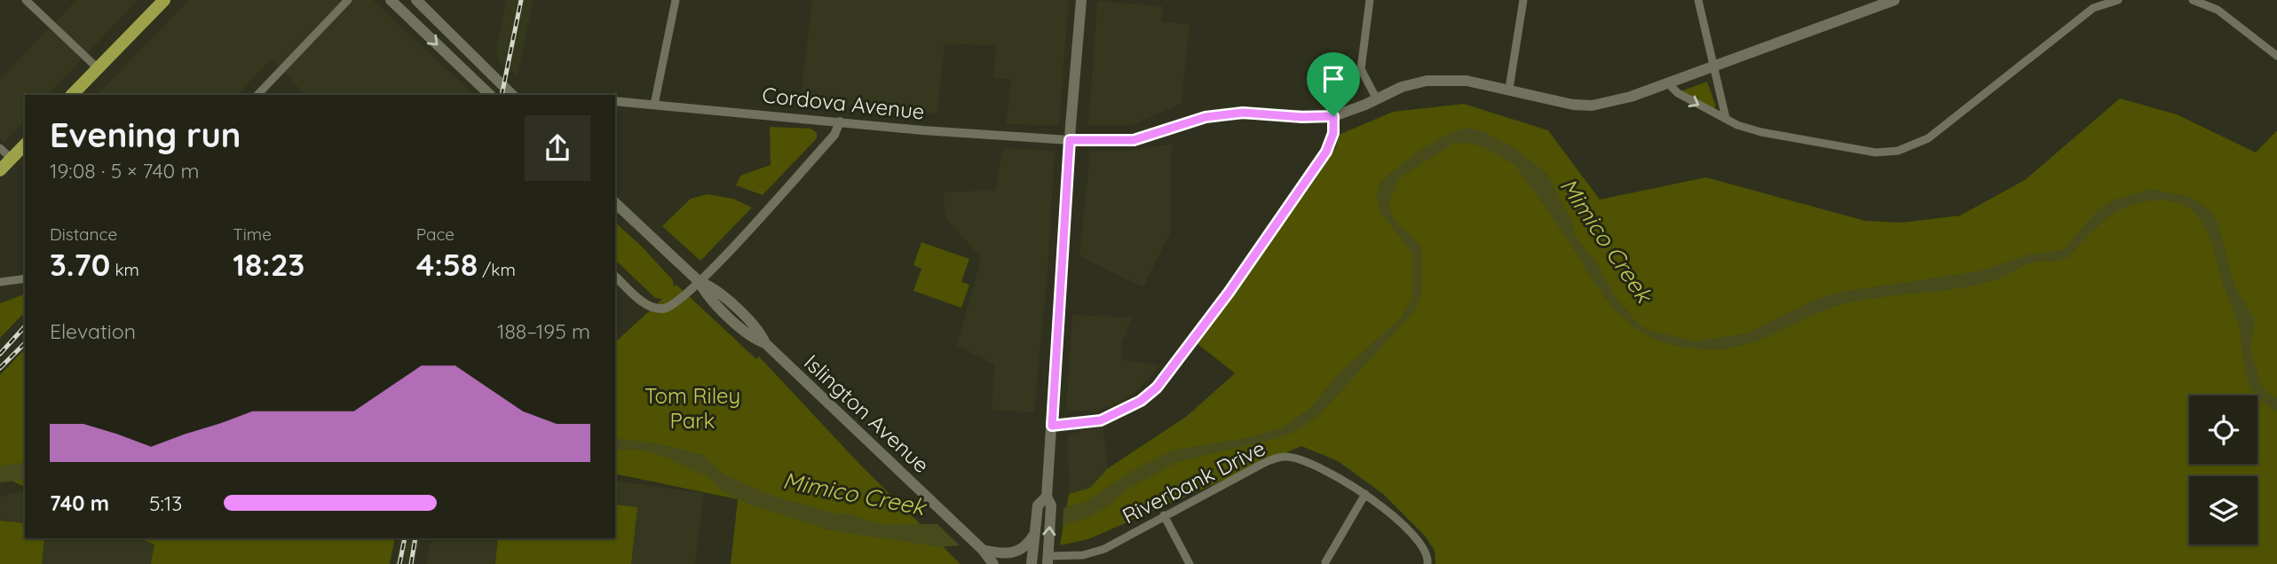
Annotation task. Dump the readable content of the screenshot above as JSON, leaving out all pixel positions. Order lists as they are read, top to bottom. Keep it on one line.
{"streets":{"main road":["Islington Avenue"],"street":["Cordova Avenue","Riverbank Drive"]},"water":["Mimico Creek"],"parks":["Tom Riley Park"],"page":{"heading":["Evening run","19:08 · 5 × 740 m"],"stats":[["Distance","3.70 km"],["Time","18:23"],["Pace","4:58 /km"]],"chart":["Elevation","188–195 m"],"list":[{"name":"740 m","note":"5:13"}]}}
